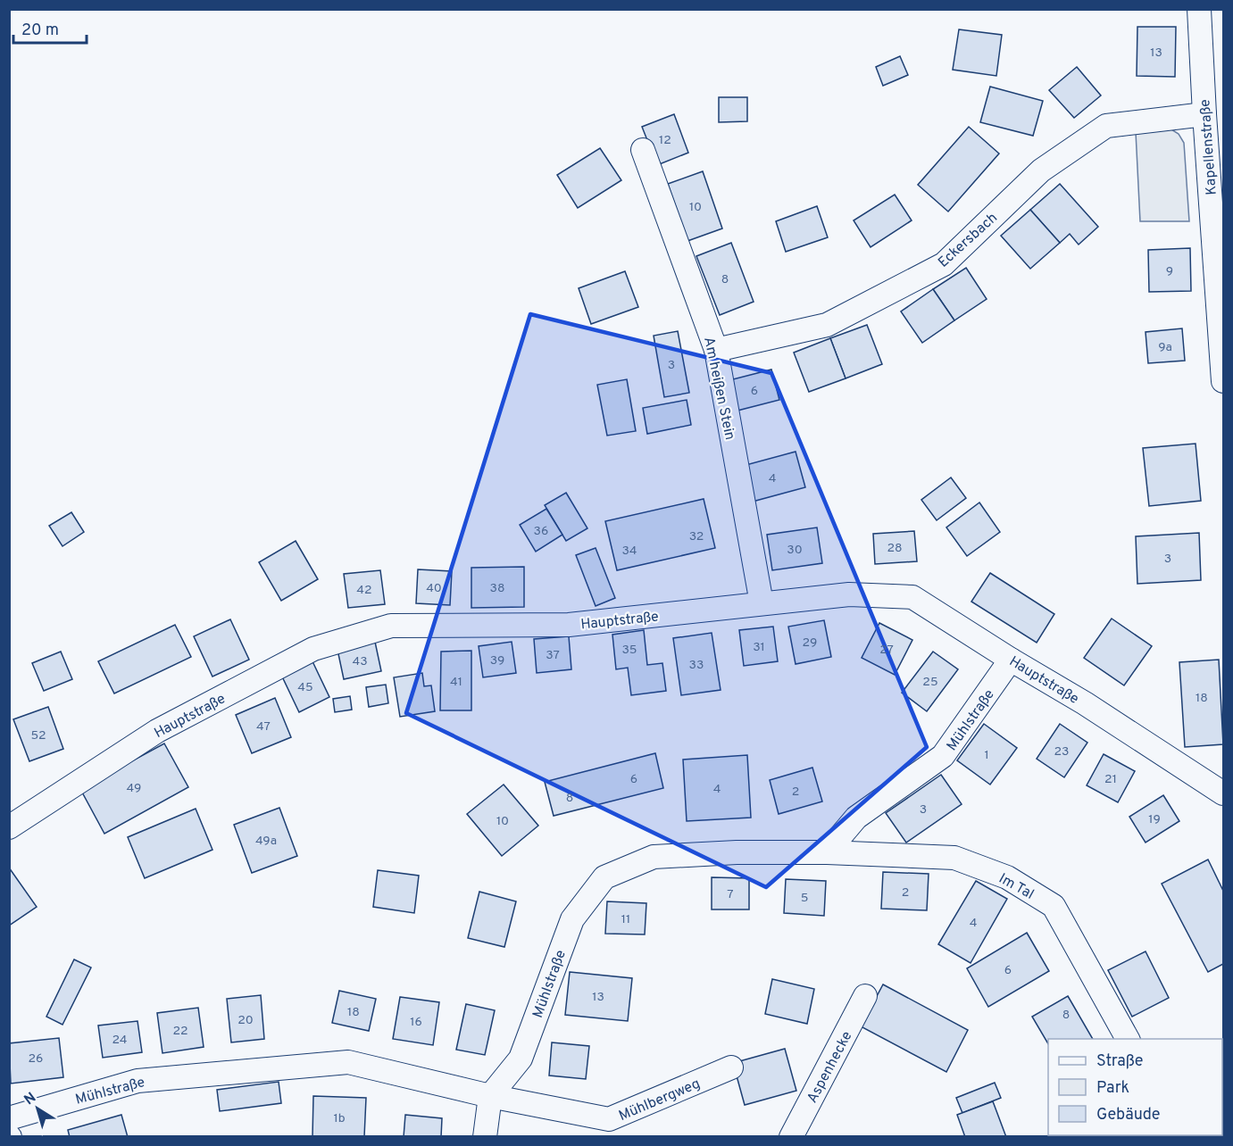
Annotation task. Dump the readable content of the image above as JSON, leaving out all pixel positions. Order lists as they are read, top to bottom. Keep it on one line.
{"streets":{"street":["Kapellenstraße","Eckersbach","Am heißen Stein","Hauptstraße","Mühlstraße","Im Tal","Aspenhecke","Mühlbergweg"]},"crossings":[["Kapellenstraße","Eckersbach"],["Eckersbach","Am heißen Stein"],["Am heißen Stein","Hauptstraße"],["Hauptstraße","Mühlstraße"],["Mühlstraße","Im Tal"],["Mühlstraße","Mühlbergweg"]],"house_numbers":["13","12","10","9","8","9a","3","6","4","36","32","28","30","34","3","40","38","42","29","31","35","27","37","39","43","33","41","25","45","18","47","52","23","1","6","21","49","4","2","8","3","19","10","49a","2","7","5","11","4","6","13","18","8","20","16","22","24","26","1b"],"legend":["Straße","Park","Gebäude"],"scale_bar":"20 m","north":"top left"}
